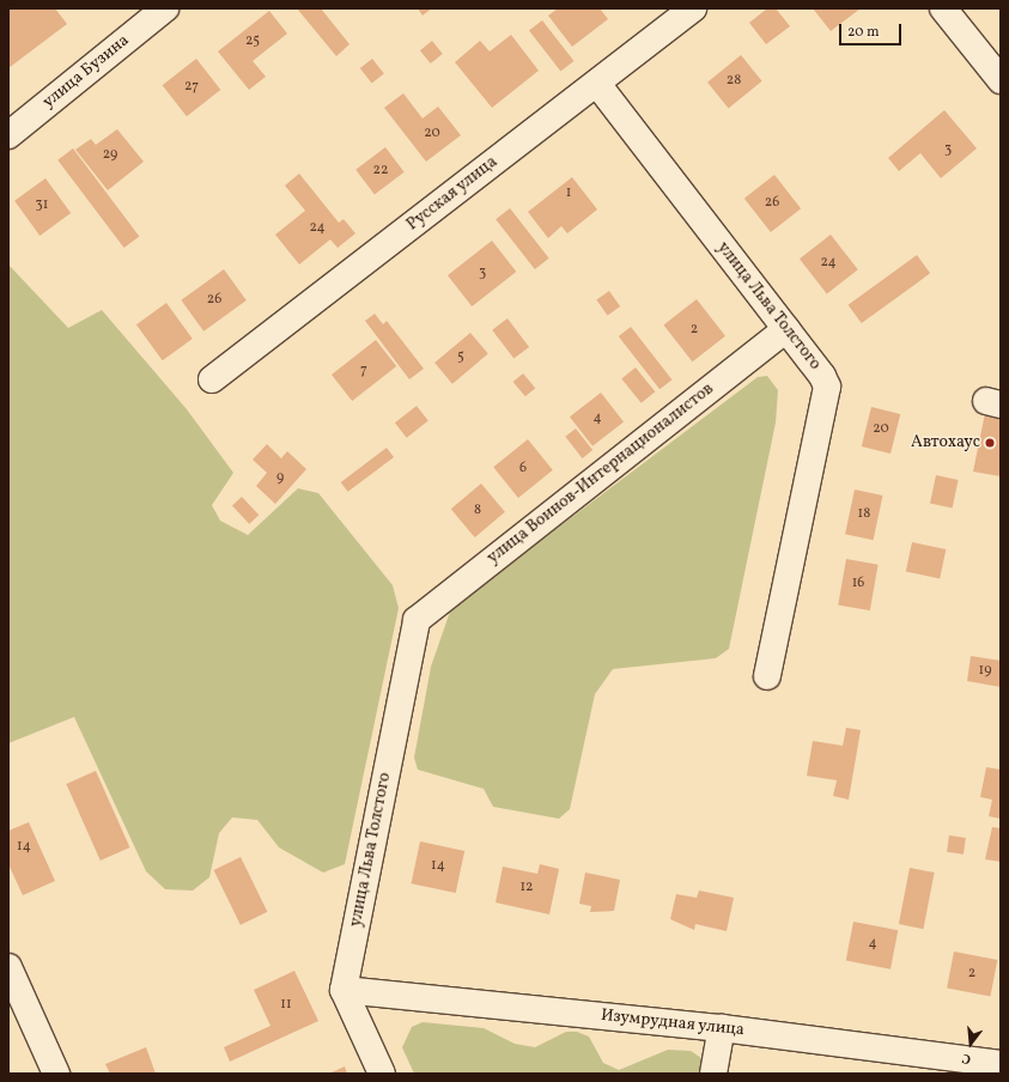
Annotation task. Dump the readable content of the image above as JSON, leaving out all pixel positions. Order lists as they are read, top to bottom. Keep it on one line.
{"streets":{"street":["улица Бузина","Русская улица","улица Льва Толстого","улица Воинов-Интернационалистов","Изумрудная улица"]},"crossings":[["Русская улица","улица Льва Толстого"],["улица Льва Толстого","улица Воинов-Интернационалистов"],["улица Льва Толстого","Изумрудная улица"]],"places":["Автохаус"],"house_numbers":["25","28","27","20","3","29","22","1","26","31","24","24","3","26","2","5","7","4","20","6","9","8","18","16","19","14","14","12","4","2","11"],"scale_bar":"20 m","north":"bottom"}
